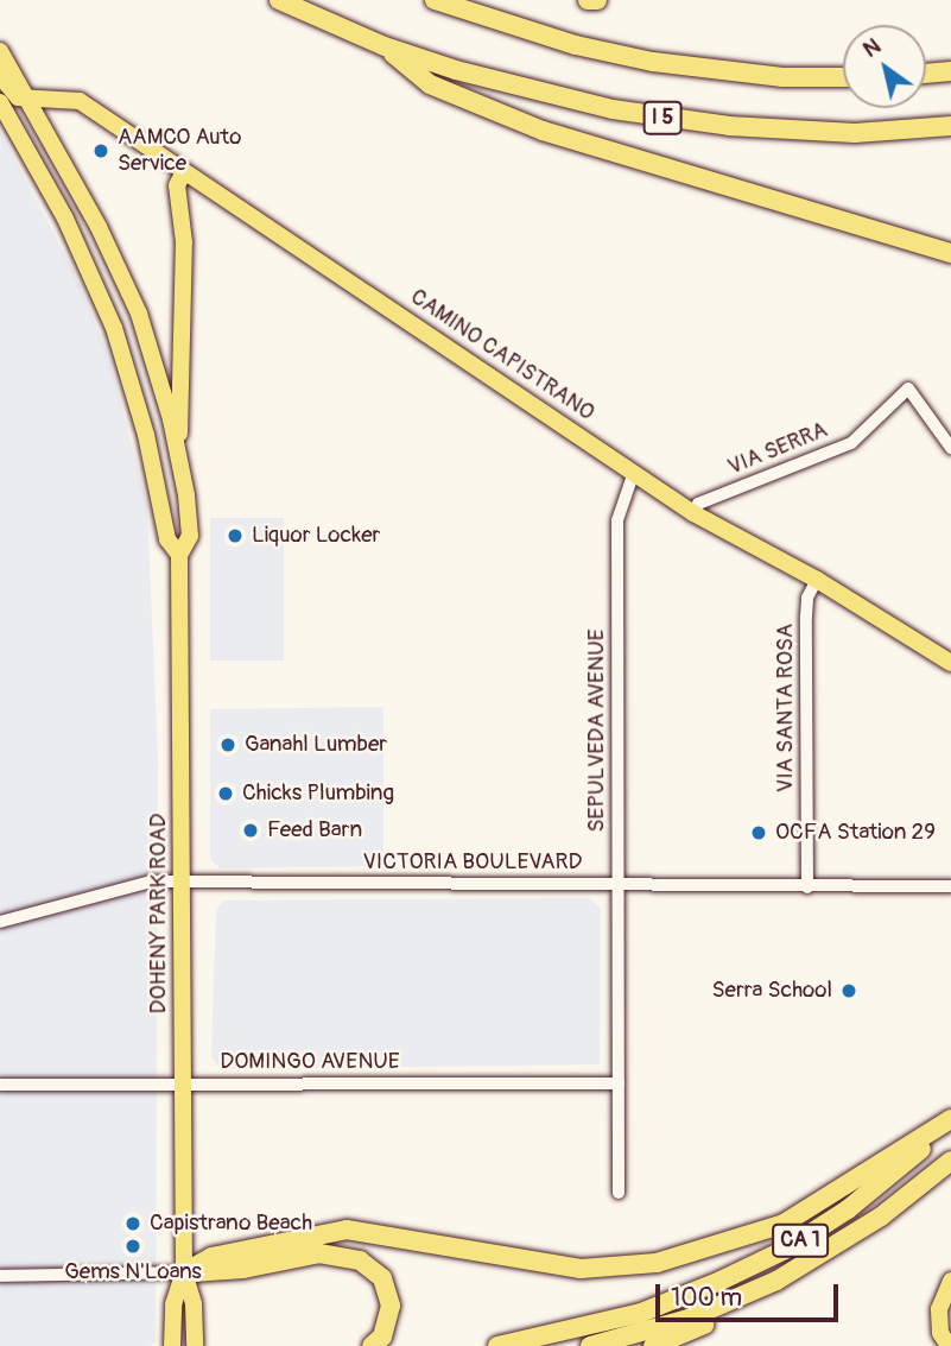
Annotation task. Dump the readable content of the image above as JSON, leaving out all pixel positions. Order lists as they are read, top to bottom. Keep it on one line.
{"streets":{"highway":["I 5","CA 1"],"main road":["CAMINO CAPISTRANO","DOHENY PARK ROAD"],"street":["VIA SERRA","VIA SANTA ROSA","SEPULVEDA AVENUE","VICTORIA BOULEVARD","DOMINGO AVENUE"]},"crossings":[["CAMINO CAPISTRANO","VIA SERRA"],["CAMINO CAPISTRANO","VIA SANTA ROSA"],["CAMINO CAPISTRANO","SEPULVEDA AVENUE"],["CAMINO CAPISTRANO","DOHENY PARK ROAD"],["VIA SANTA ROSA","VICTORIA BOULEVARD"],["SEPULVEDA AVENUE","VICTORIA BOULEVARD"],["SEPULVEDA AVENUE","DOMINGO AVENUE"],["VICTORIA BOULEVARD","DOHENY PARK ROAD"],["DOHENY PARK ROAD","DOMINGO AVENUE"]],"places":["AAMCO Auto Service","Liquor Locker","Ganahl Lumber","Chicks Plumbing","Feed Barn","OCFA Station 29","Serra School","Capistrano Beach","Gems N'Loans"],"scale_bar":"100 m","north":"top left"}
